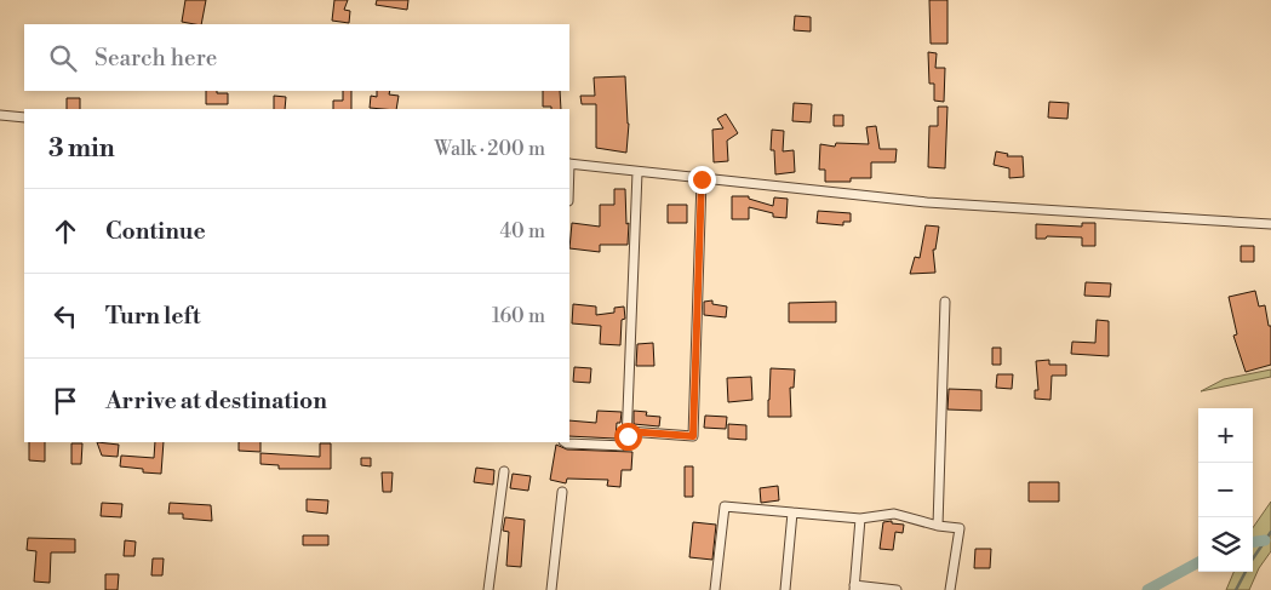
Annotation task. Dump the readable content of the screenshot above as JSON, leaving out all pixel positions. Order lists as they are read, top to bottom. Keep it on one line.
{"page":{"search":"Search here","heading":["3 min","Walk · 200 m"],"list":[["Continue","40 m"],["Turn left","160 m"],"Arrive at destination"],"map_buttons":["+","−"]}}
